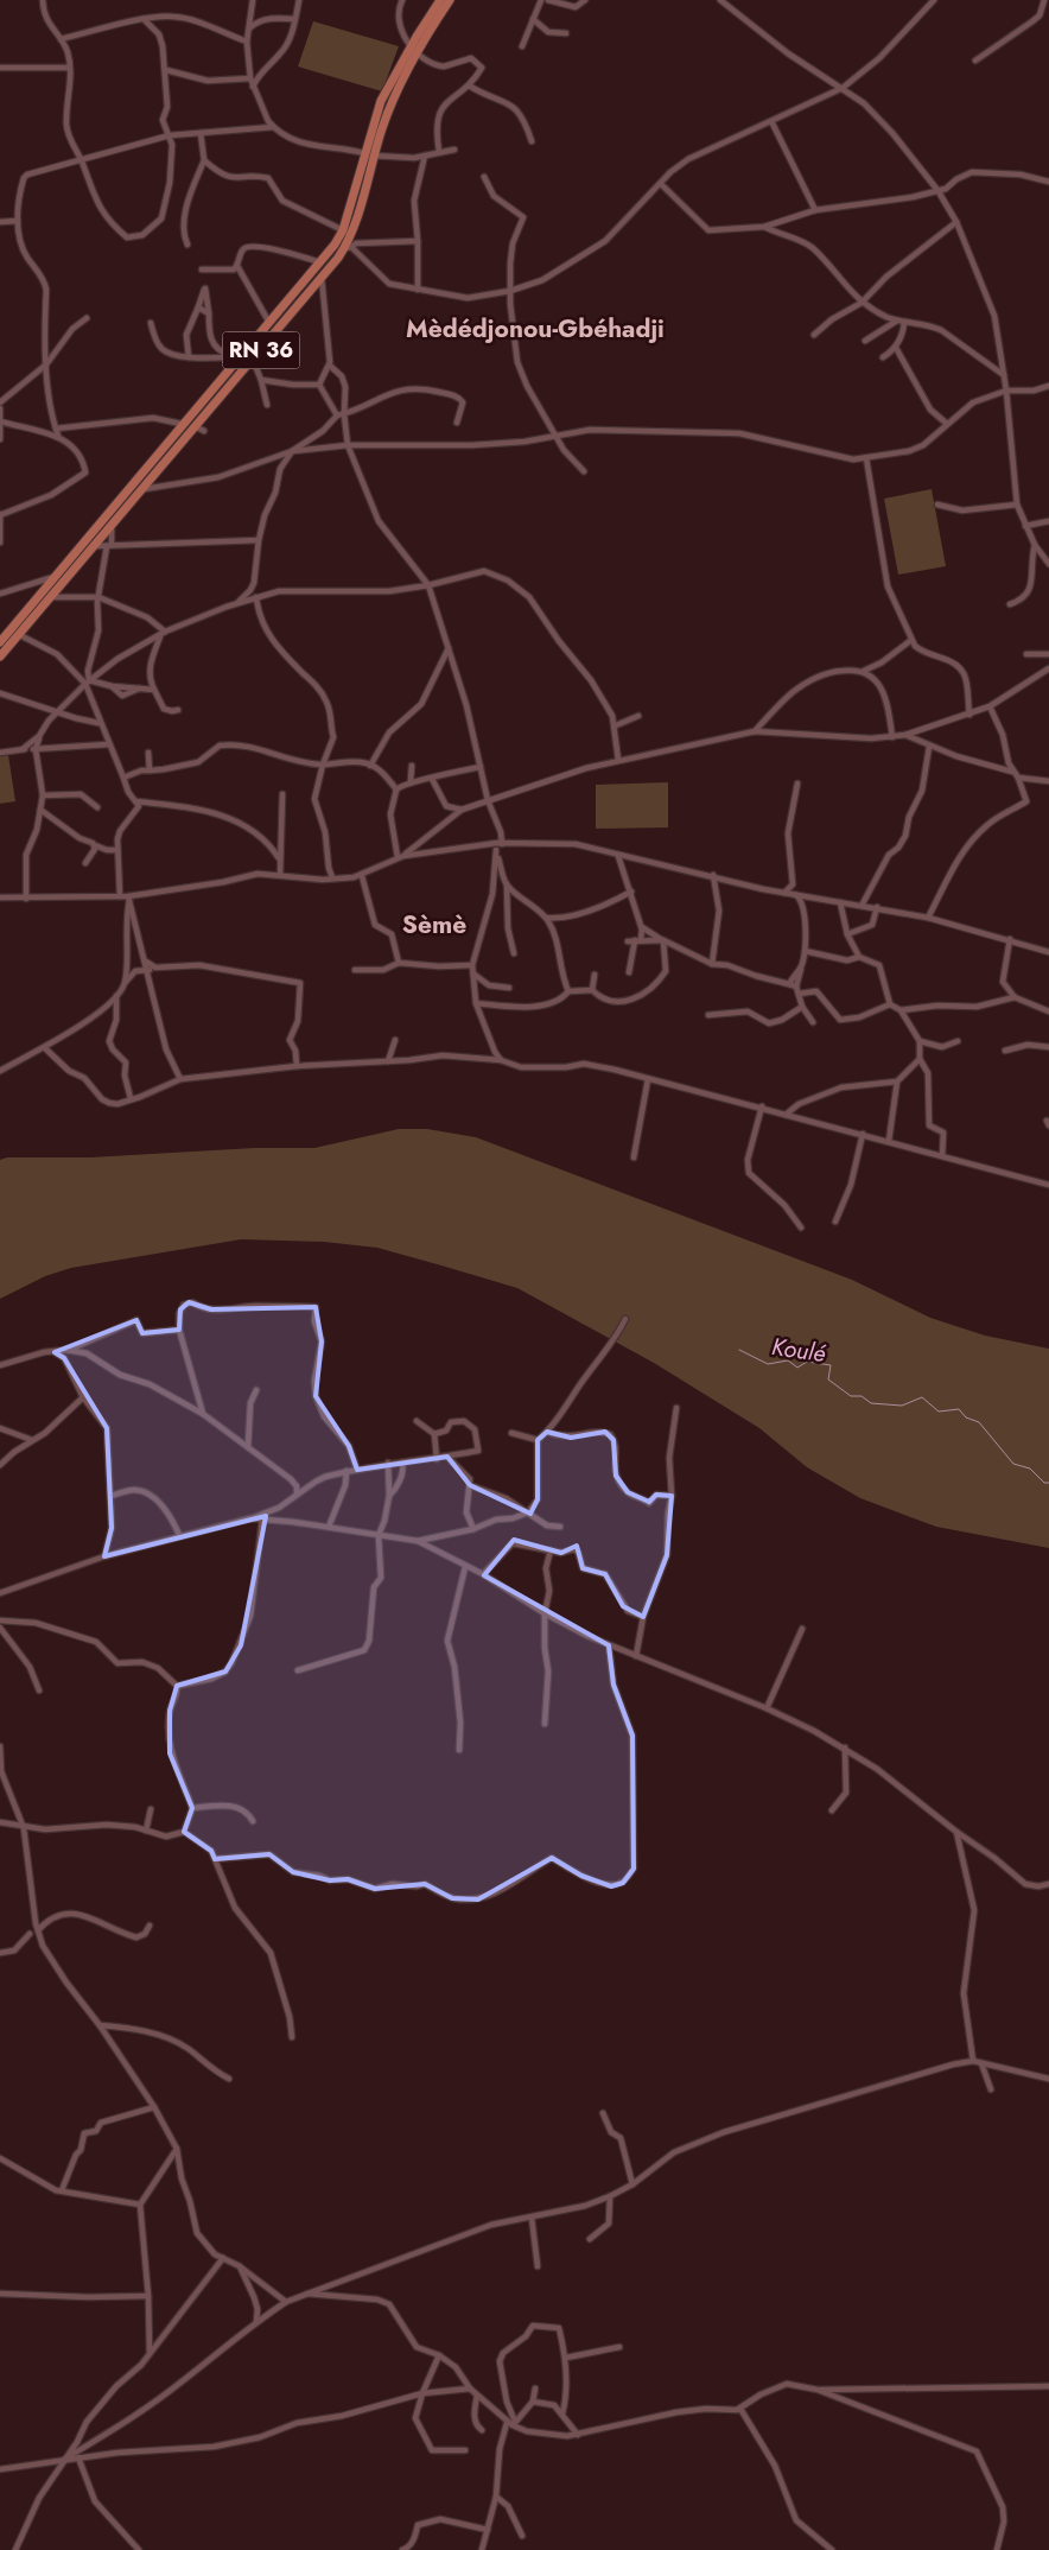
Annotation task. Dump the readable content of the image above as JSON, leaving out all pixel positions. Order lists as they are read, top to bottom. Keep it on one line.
{"streets":{"main road":["RN 36"]},"districts":["Mèdédjonou-Gbéhadji","Sèmè"],"water":["Koulé"]}
